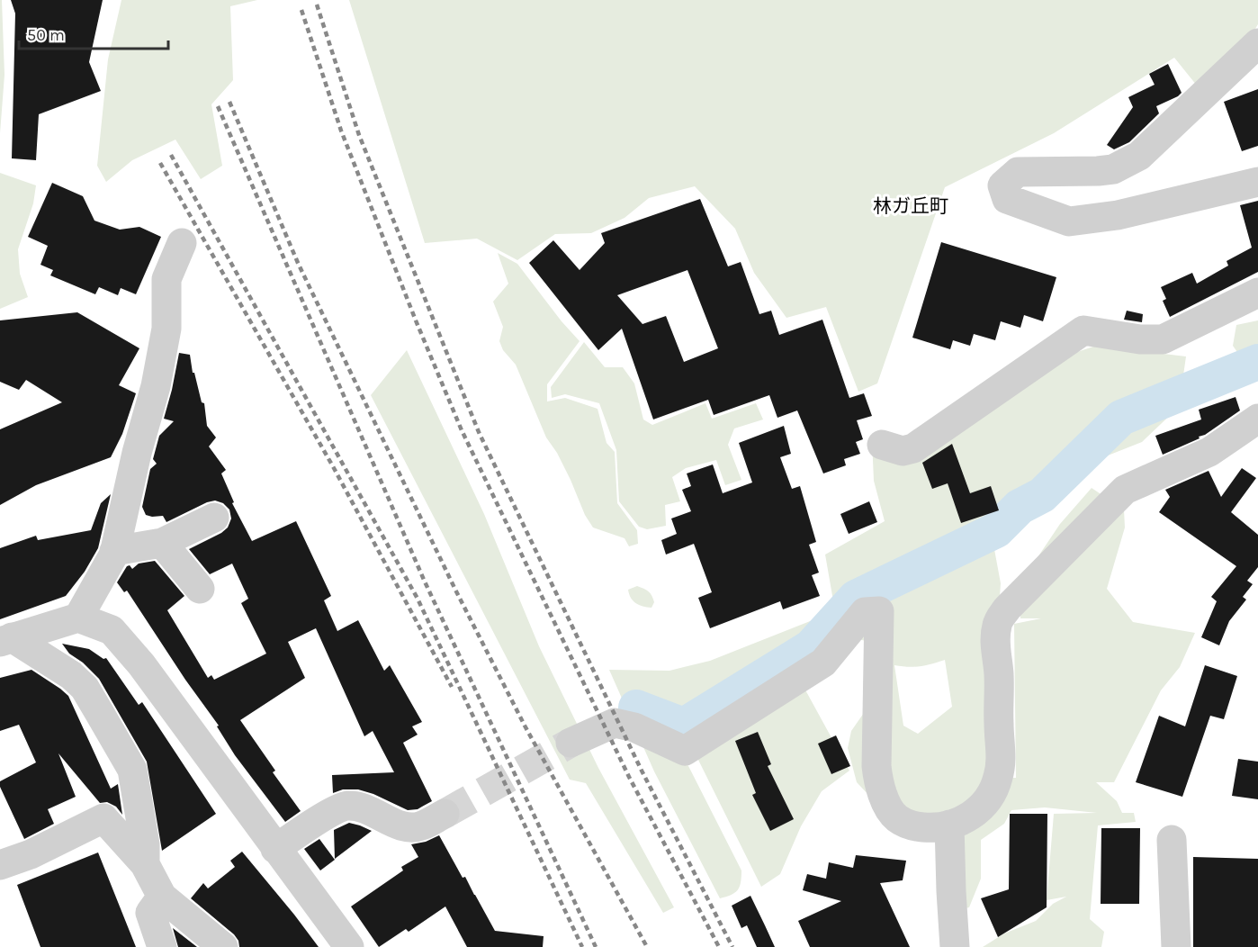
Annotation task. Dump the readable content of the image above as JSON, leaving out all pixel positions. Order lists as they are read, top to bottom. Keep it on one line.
{"districts":["林ガ丘町"],"scale_bar":"50 m"}
